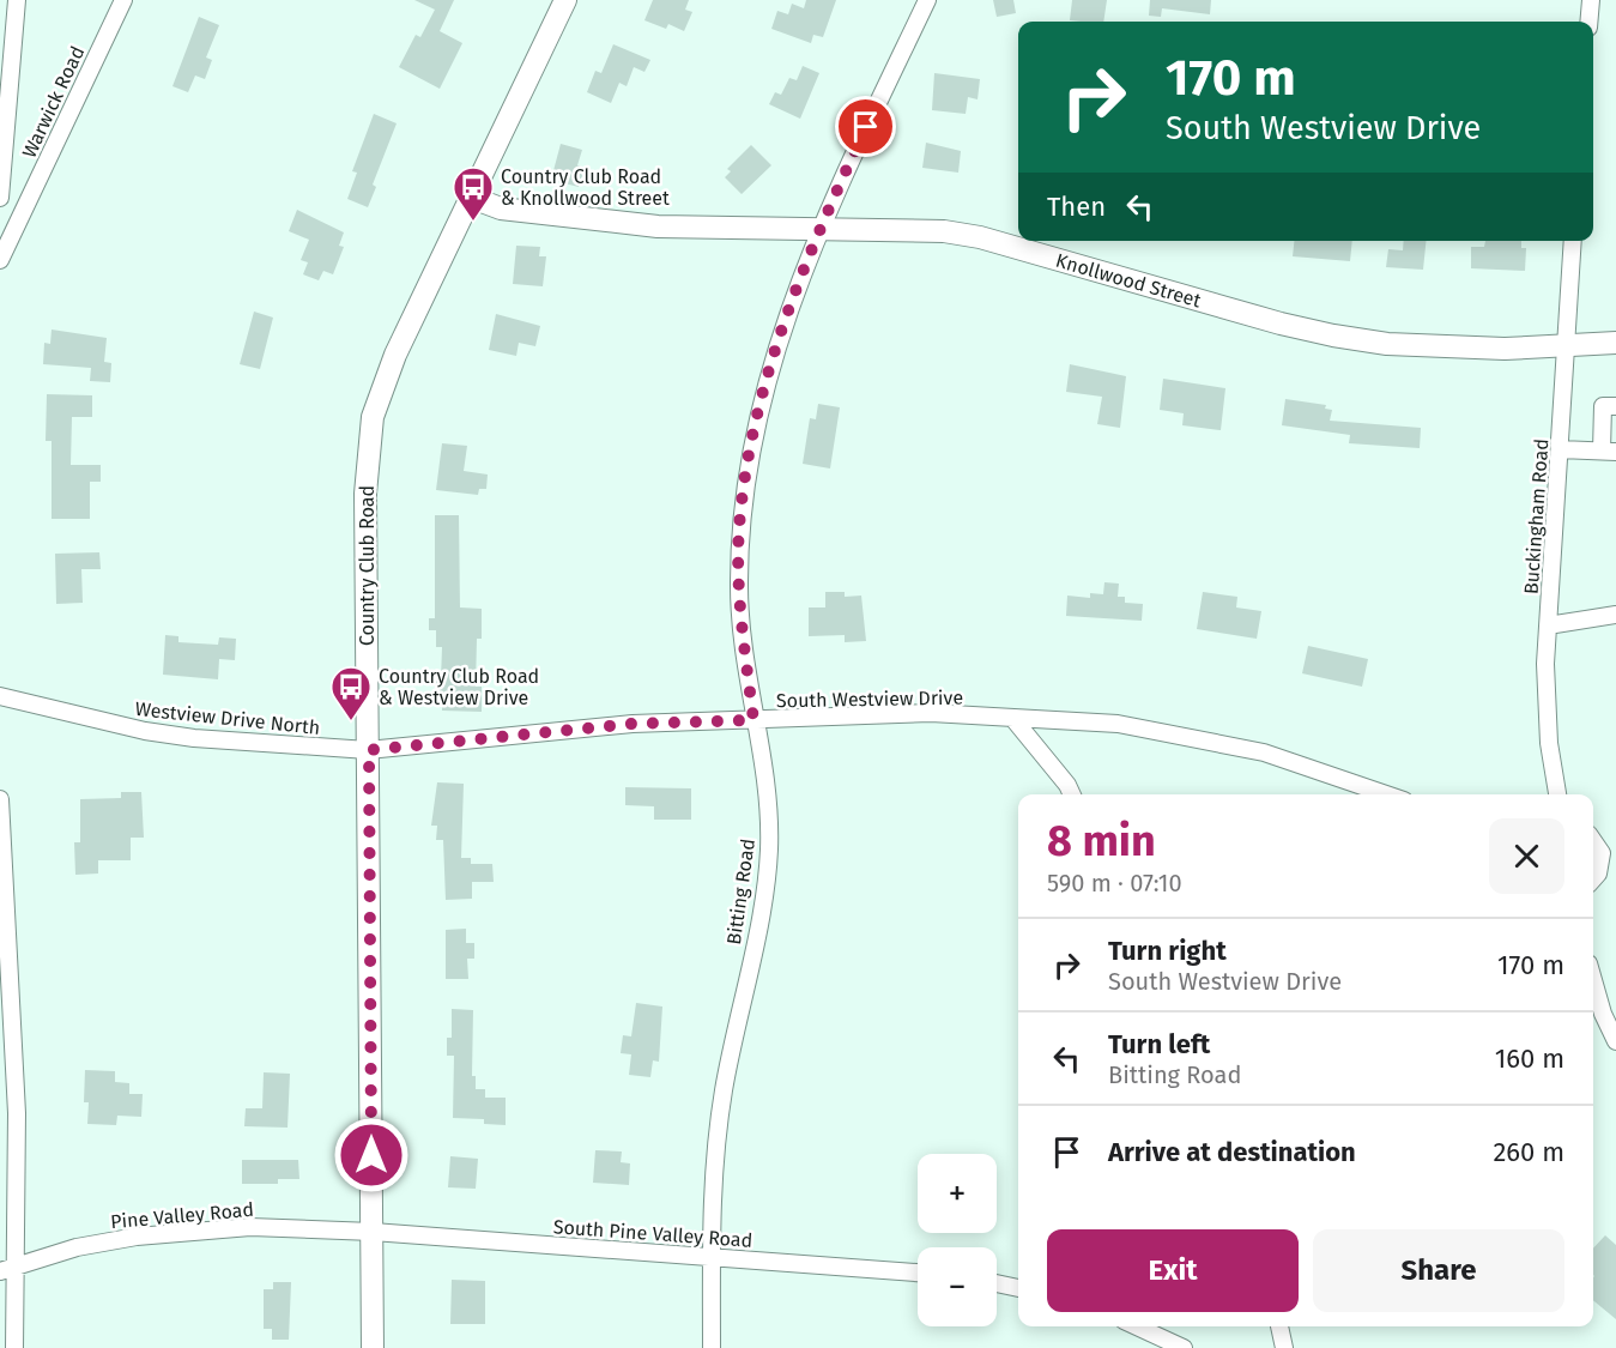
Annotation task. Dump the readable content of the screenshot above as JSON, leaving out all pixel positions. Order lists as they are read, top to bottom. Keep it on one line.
{"streets":{"main road":["Knollwood Street","Country Club Road"],"street":["Warwick Road","Buckingham Road","South Westview Drive","Westview Drive North","Bitting Road","Pine Valley Road","South Pine Valley Road"]},"crossings":[["Knollwood Street","Buckingham Road"],["Knollwood Street","Country Club Road"],["Knollwood Street","Bitting Road"],["Country Club Road","South Westview Drive"],["Country Club Road","Westview Drive North"],["Country Club Road","Pine Valley Road"],["Country Club Road","South Pine Valley Road"],["South Westview Drive","Westview Drive North"],["South Westview Drive","Bitting Road"],["Bitting Road","South Pine Valley Road"],["Pine Valley Road","South Pine Valley Road"]],"places":{"bus stop":["Country Club Road & Knollwood Street","Country Club Road & Westview Drive"]},"page":{"turn":["170 m","South Westview Drive"],"then":"Then","heading":["8 min","590 m · 07:10"],"list":[{"name":"Turn right","note":"South Westview Drive","value":"170 m"},{"name":"Turn left","note":"Bitting Road","value":"160 m"},{"name":"Arrive at destination","value":"260 m"}],"map_buttons":["+","−"],"buttons":["Exit","Share"]}}
